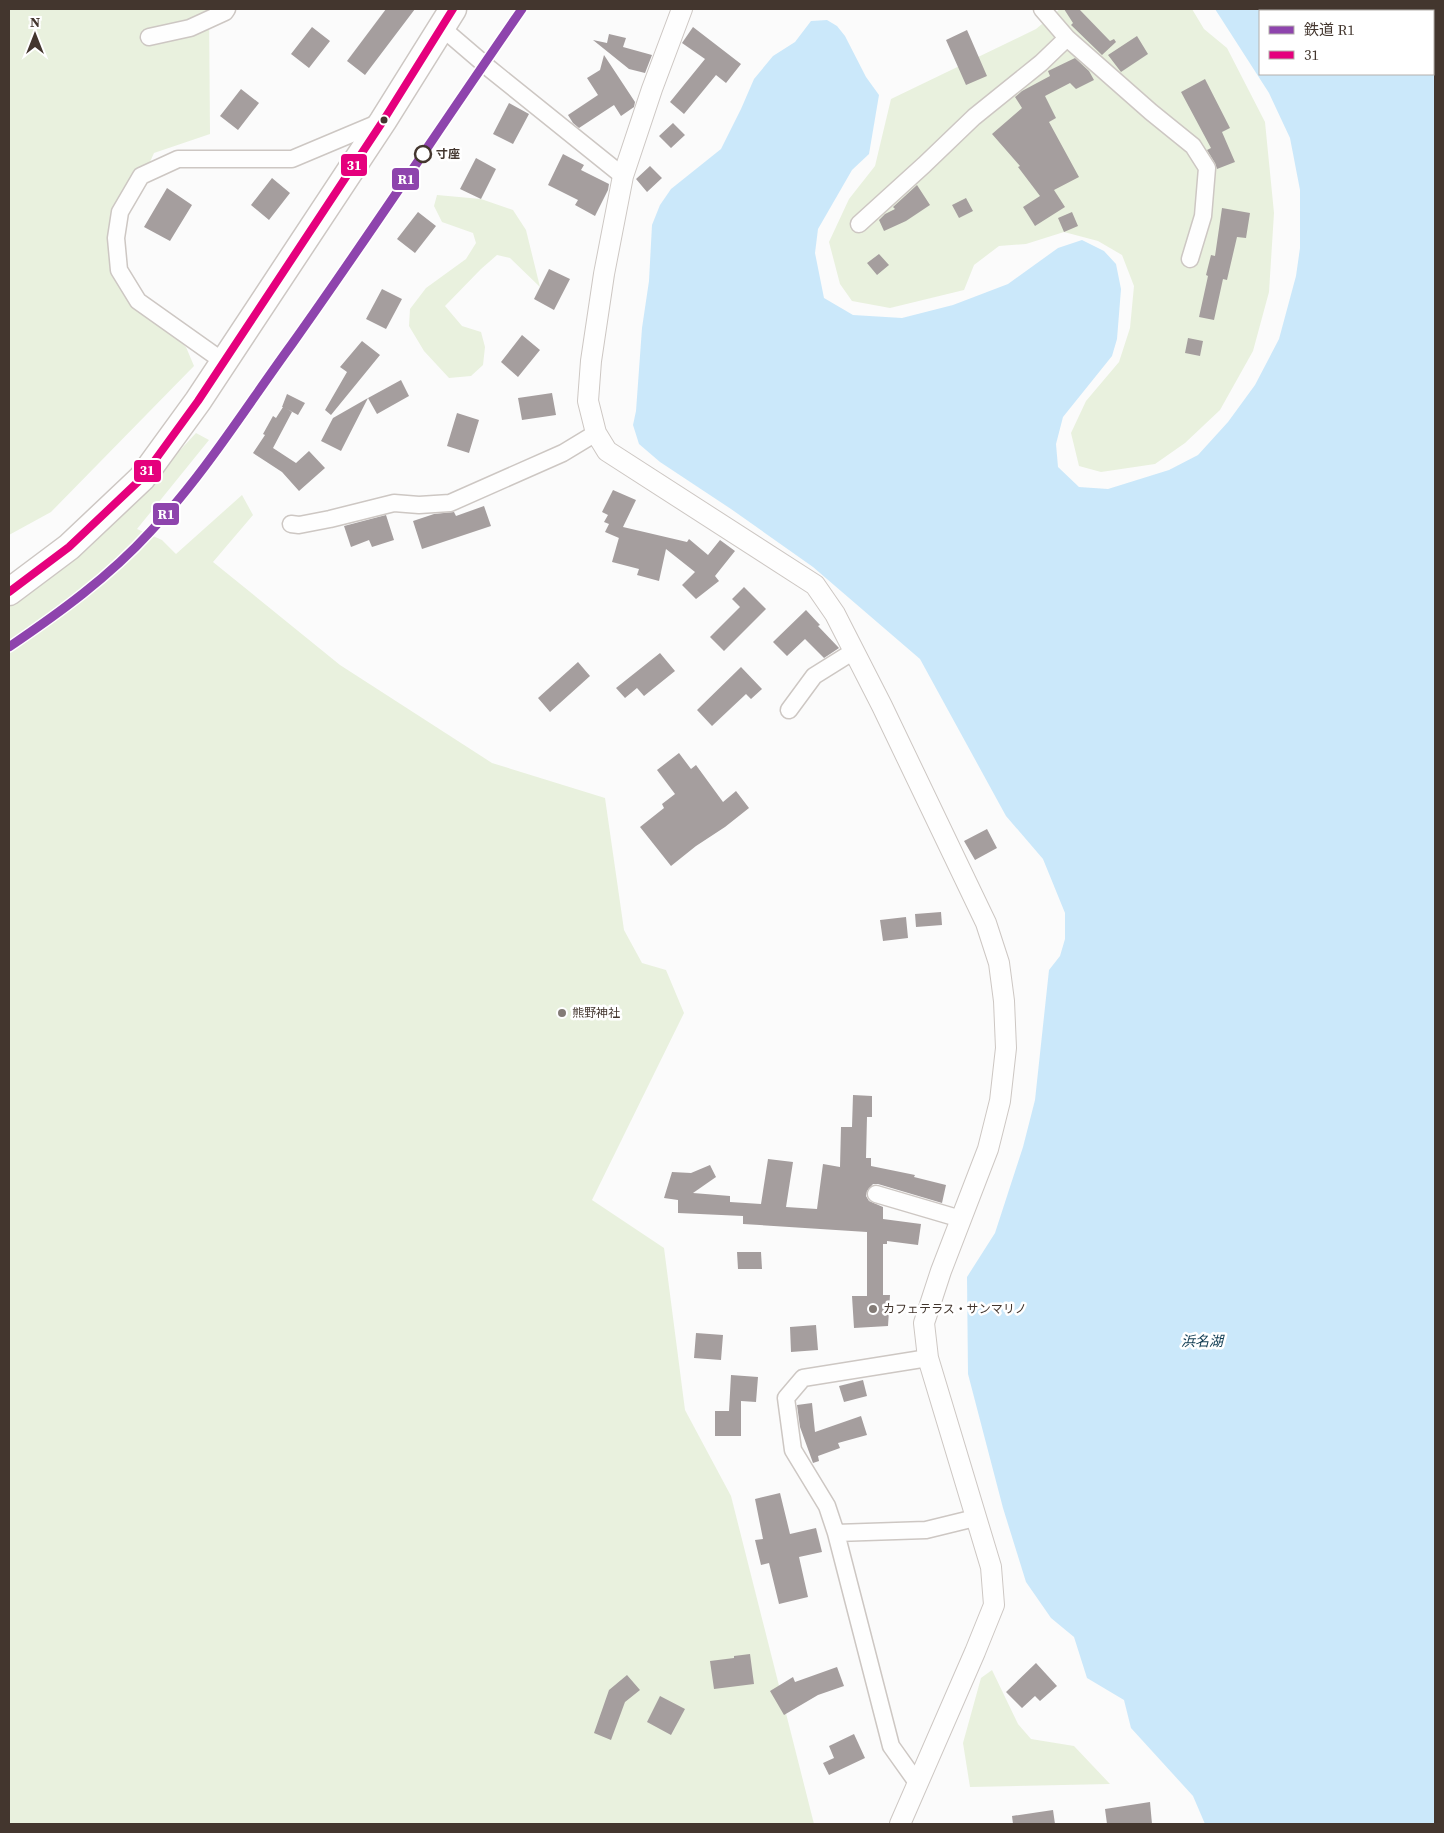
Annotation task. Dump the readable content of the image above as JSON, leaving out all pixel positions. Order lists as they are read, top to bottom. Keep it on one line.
{"water":["浜名湖"],"places":["寸座","熊野神社","カフェテラス・サンマリノ"],"lines":["rail line R1","transit line 31"],"legend":["鉄道 R1","31"],"north":"top"}
